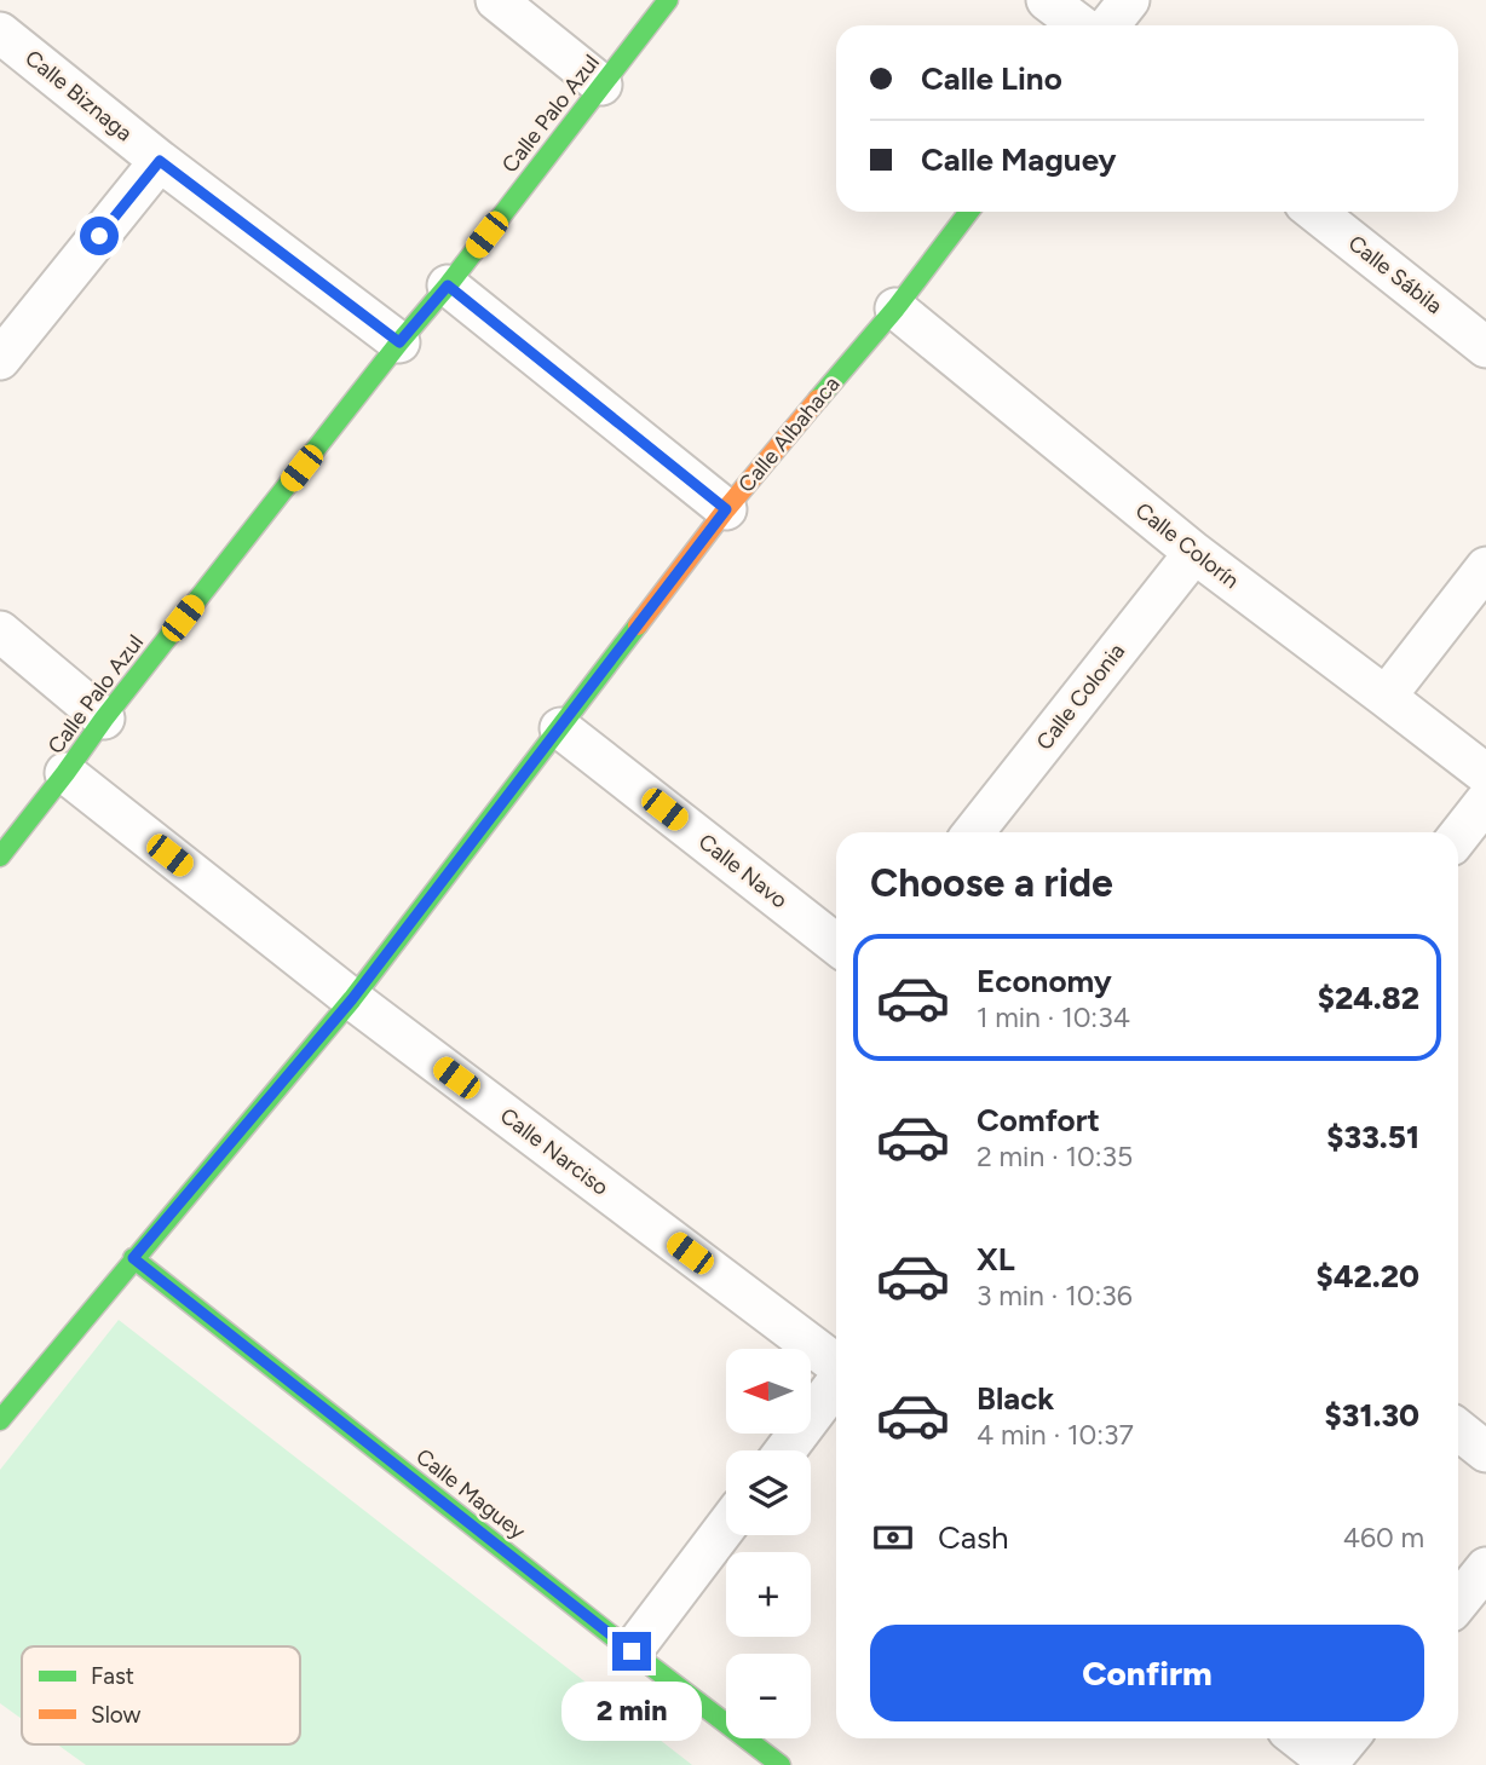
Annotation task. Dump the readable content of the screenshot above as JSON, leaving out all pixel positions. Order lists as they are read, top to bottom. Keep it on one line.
{"streets":{"street":["Calle Biznaga","Calle Palo Azul","Calle Sábila","Calle Albahaca","Calle Colorín","Calle Colonia","Calle Navo","Calle Narciso","Calle Maguey"]},"crossings":[["Calle Biznaga","Calle Palo Azul"],["Calle Palo Azul","Calle Narciso"],["Calle Albahaca","Calle Colorín"],["Calle Albahaca","Calle Navo"],["Calle Albahaca","Calle Narciso"],["Calle Albahaca","Calle Maguey"],["Calle Colorín","Calle Colonia"]],"legend":["Fast","Slow"],"north":"left","page":{"banner":["Calle Lino","Calle Maguey"],"heading":"Choose a ride","list":[{"name":"Economy","note":"1 min · 10:34","value":"$24.82"},{"name":"Comfort","note":"2 min · 10:35","value":"$33.51"},{"name":"XL","note":"3 min · 10:36","value":"$42.20"},{"name":"Black","note":"4 min · 10:37","value":"$31.30"}],"map_buttons":["+","−"],"pay":["Cash","460 m"],"buttons":"Confirm","bubble":"2 min"}}
